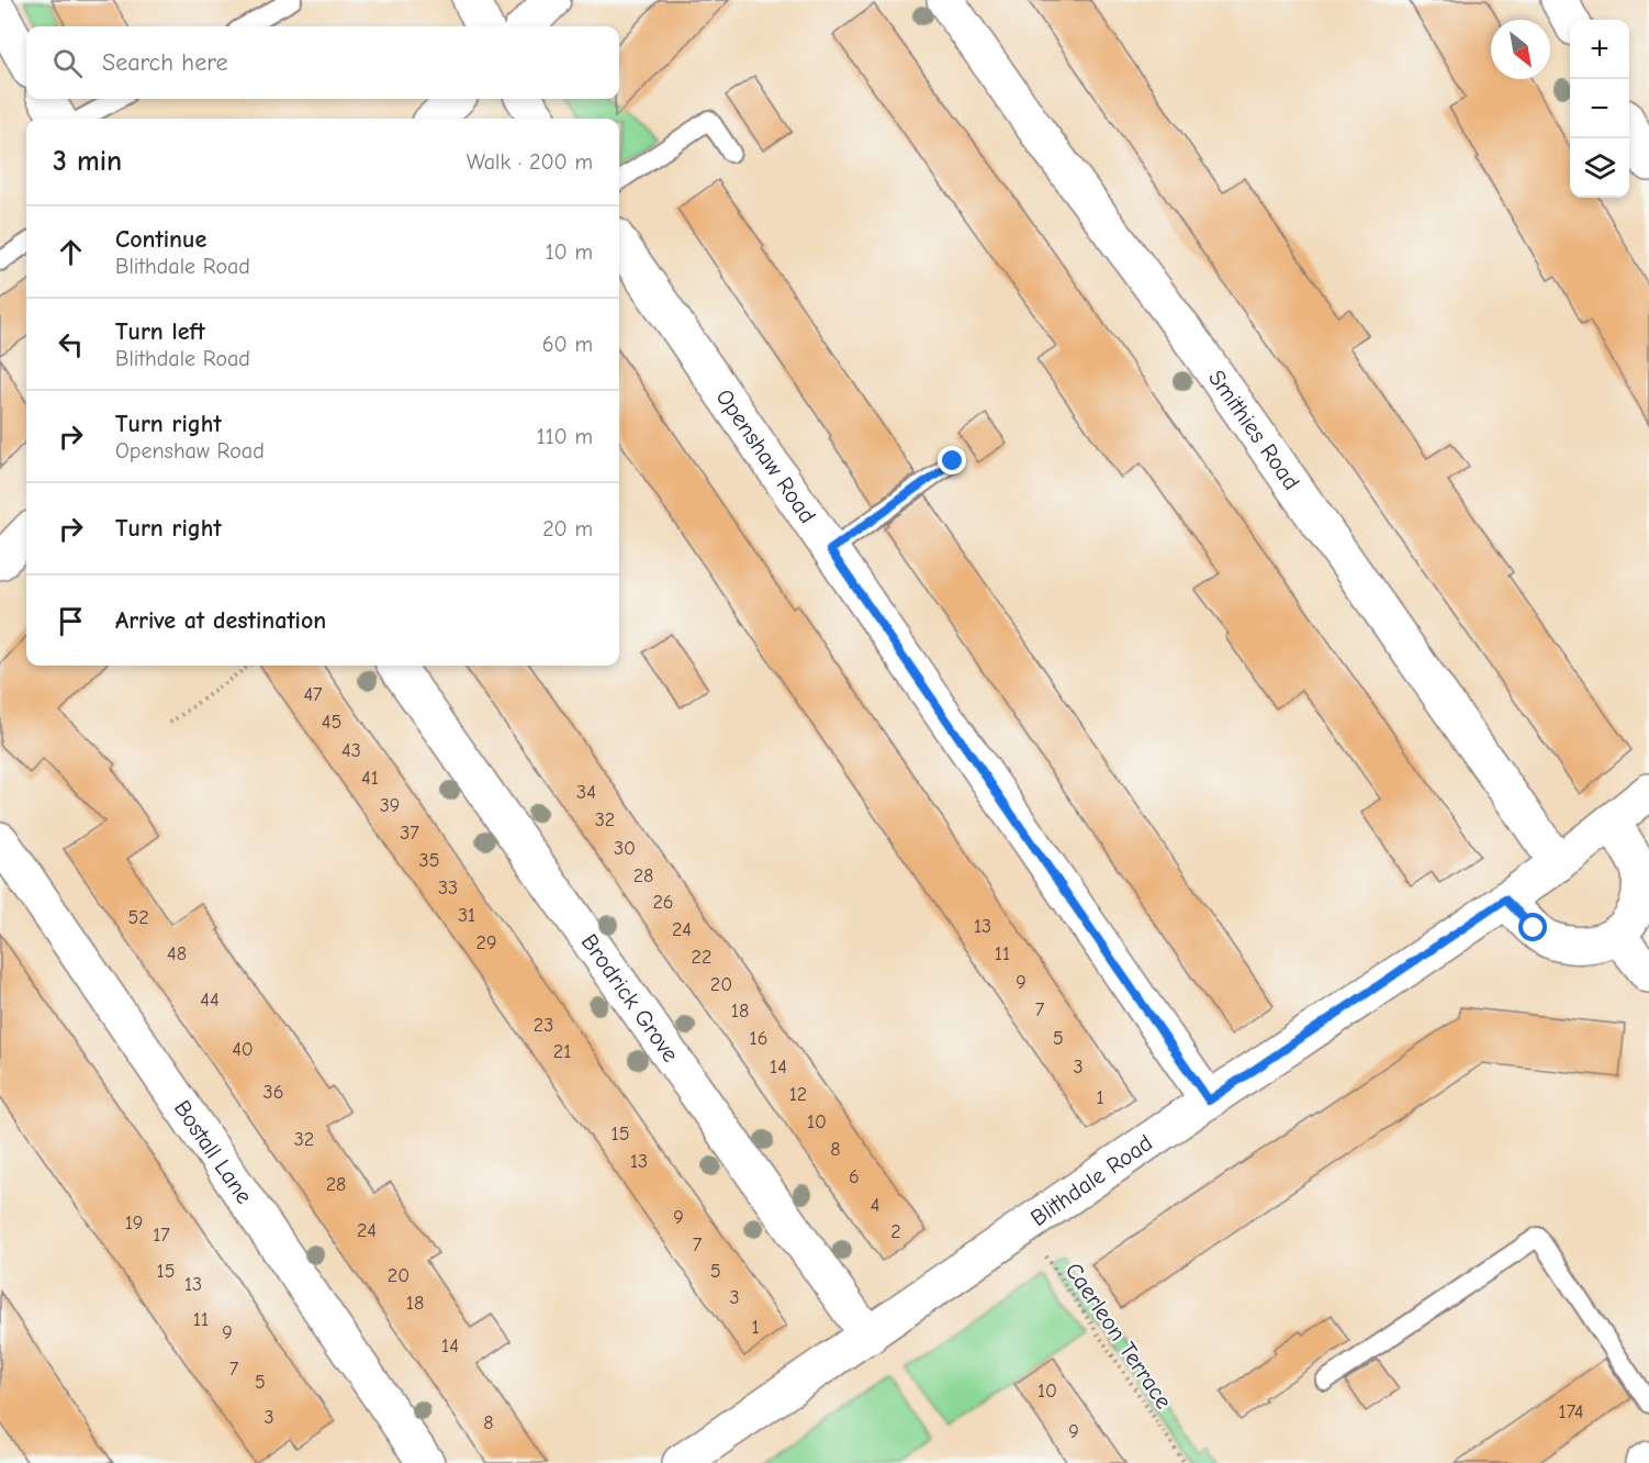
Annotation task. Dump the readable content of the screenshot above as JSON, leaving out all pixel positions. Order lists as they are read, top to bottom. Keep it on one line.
{"streets":{"street":["Smithies Road","Openshaw Road","Brodrick Grove","Bostall Lane","Blithdale Road"],"path":["Caerleon Terrace"]},"crossings":[["Smithies Road","Blithdale Road"],["Openshaw Road","Blithdale Road"],["Brodrick Grove","Blithdale Road"],["Blithdale Road","Caerleon Terrace"]],"house_numbers":["47","45","43","41","34","39","32","37","30","35","28","33","26","31","52","13","24","29","48","11","22","9","20","44","7","18","23","16","5","40","21","14","3","36","12","1","10","15","32","8","13","6","28","4","9","19","24","2","17","7","15","5","20","13","3","18","11","1","9","14","7","5","10","174","3","8","9"],"north":"bottom right","page":{"map_buttons":["+","−"],"search":"Search here","heading":["3 min","Walk · 200 m"],"list":[["Continue","Blithdale Road","10 m"],["Turn left","Blithdale Road","60 m"],["Turn right","Openshaw Road","110 m"],["Turn right","20 m"],"Arrive at destination"]}}
